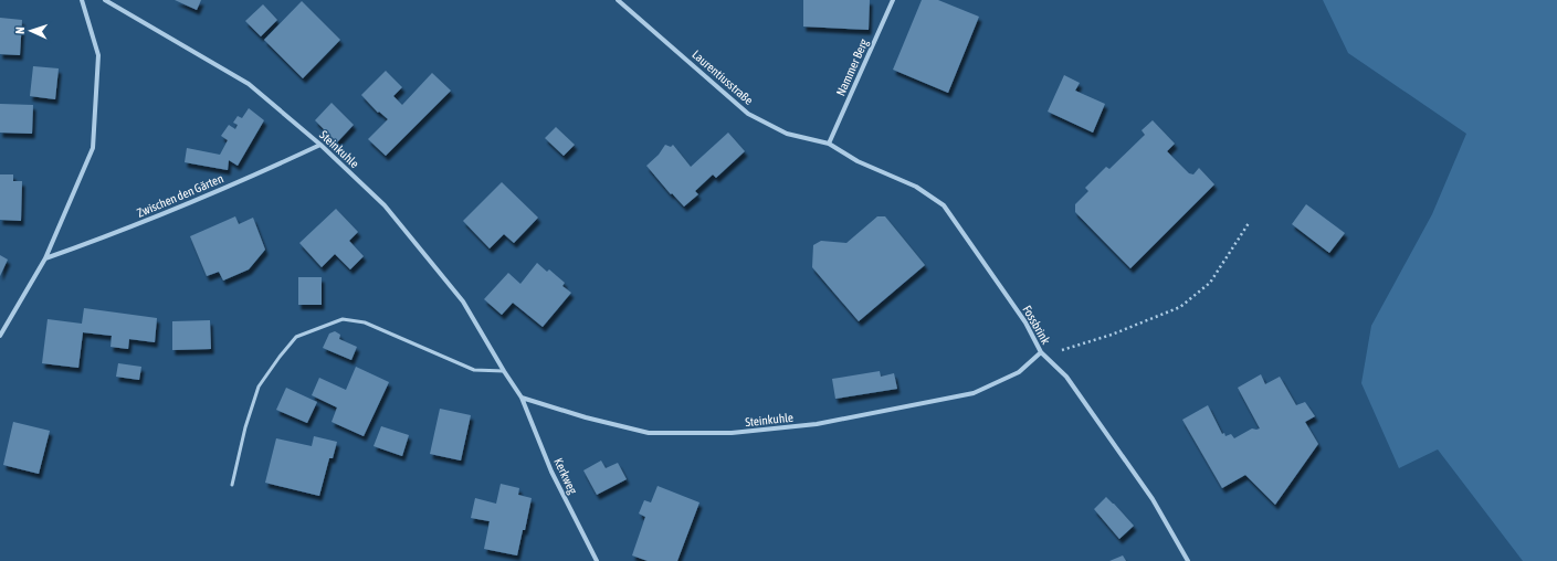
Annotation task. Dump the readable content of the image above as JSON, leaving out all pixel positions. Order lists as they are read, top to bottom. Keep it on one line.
{"streets":{"street":["Nammer Berg","Laurentiusstraße","Steinkuhle","Zwischen den Gärten","Fossbrink","Kerkweg"]},"crossings":[["Nammer Berg","Laurentiusstraße"],["Nammer Berg","Fossbrink"],["Laurentiusstraße","Fossbrink"],["Steinkuhle","Zwischen den Gärten"],["Steinkuhle","Fossbrink"],["Steinkuhle","Kerkweg"]],"north":"left"}
